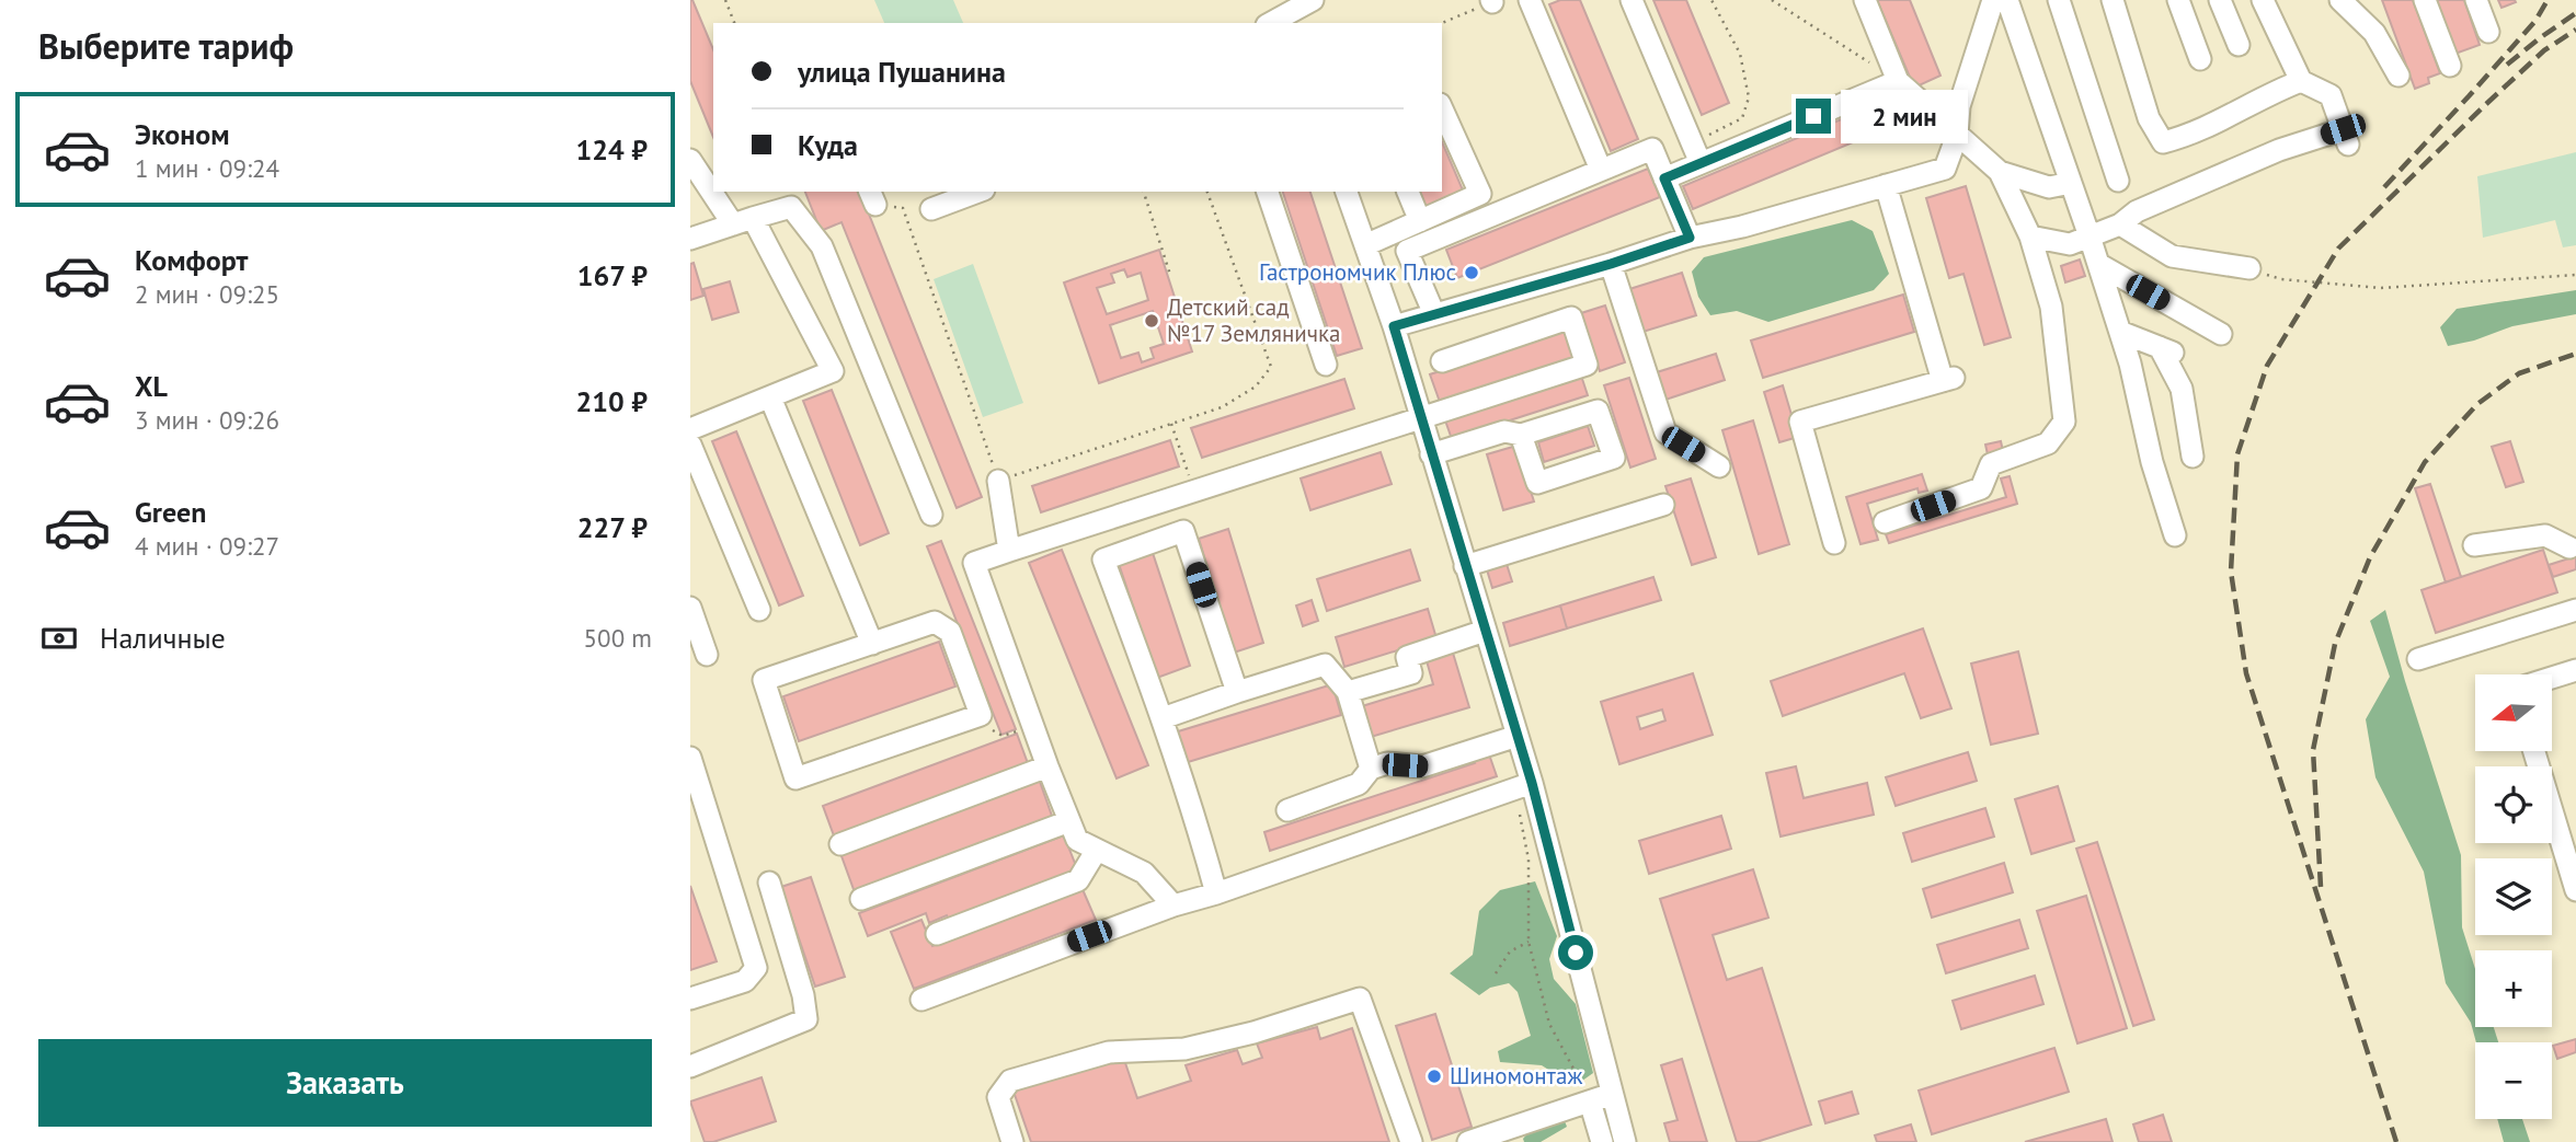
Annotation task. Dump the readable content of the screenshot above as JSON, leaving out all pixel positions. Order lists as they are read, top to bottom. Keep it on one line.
{"places":["Гастрономчик Плюс","Детский сад №17 Земляничка","Шиномонтаж"],"north":"left","page":{"heading":"Выберите тариф","banner":["улица Пушанина","Куда"],"bubble":"2 мин","list":[{"name":"Эконом","note":"1 мин · 09:24","value":"124 ₽"},{"name":"Комфорт","note":"2 мин · 09:25","value":"167 ₽"},{"name":"XL","note":"3 мин · 09:26","value":"210 ₽"},{"name":"Green","note":"4 мин · 09:27","value":"227 ₽"}],"pay":["Наличные","500 m"],"map_buttons":["+","−"],"buttons":"Заказать"}}
